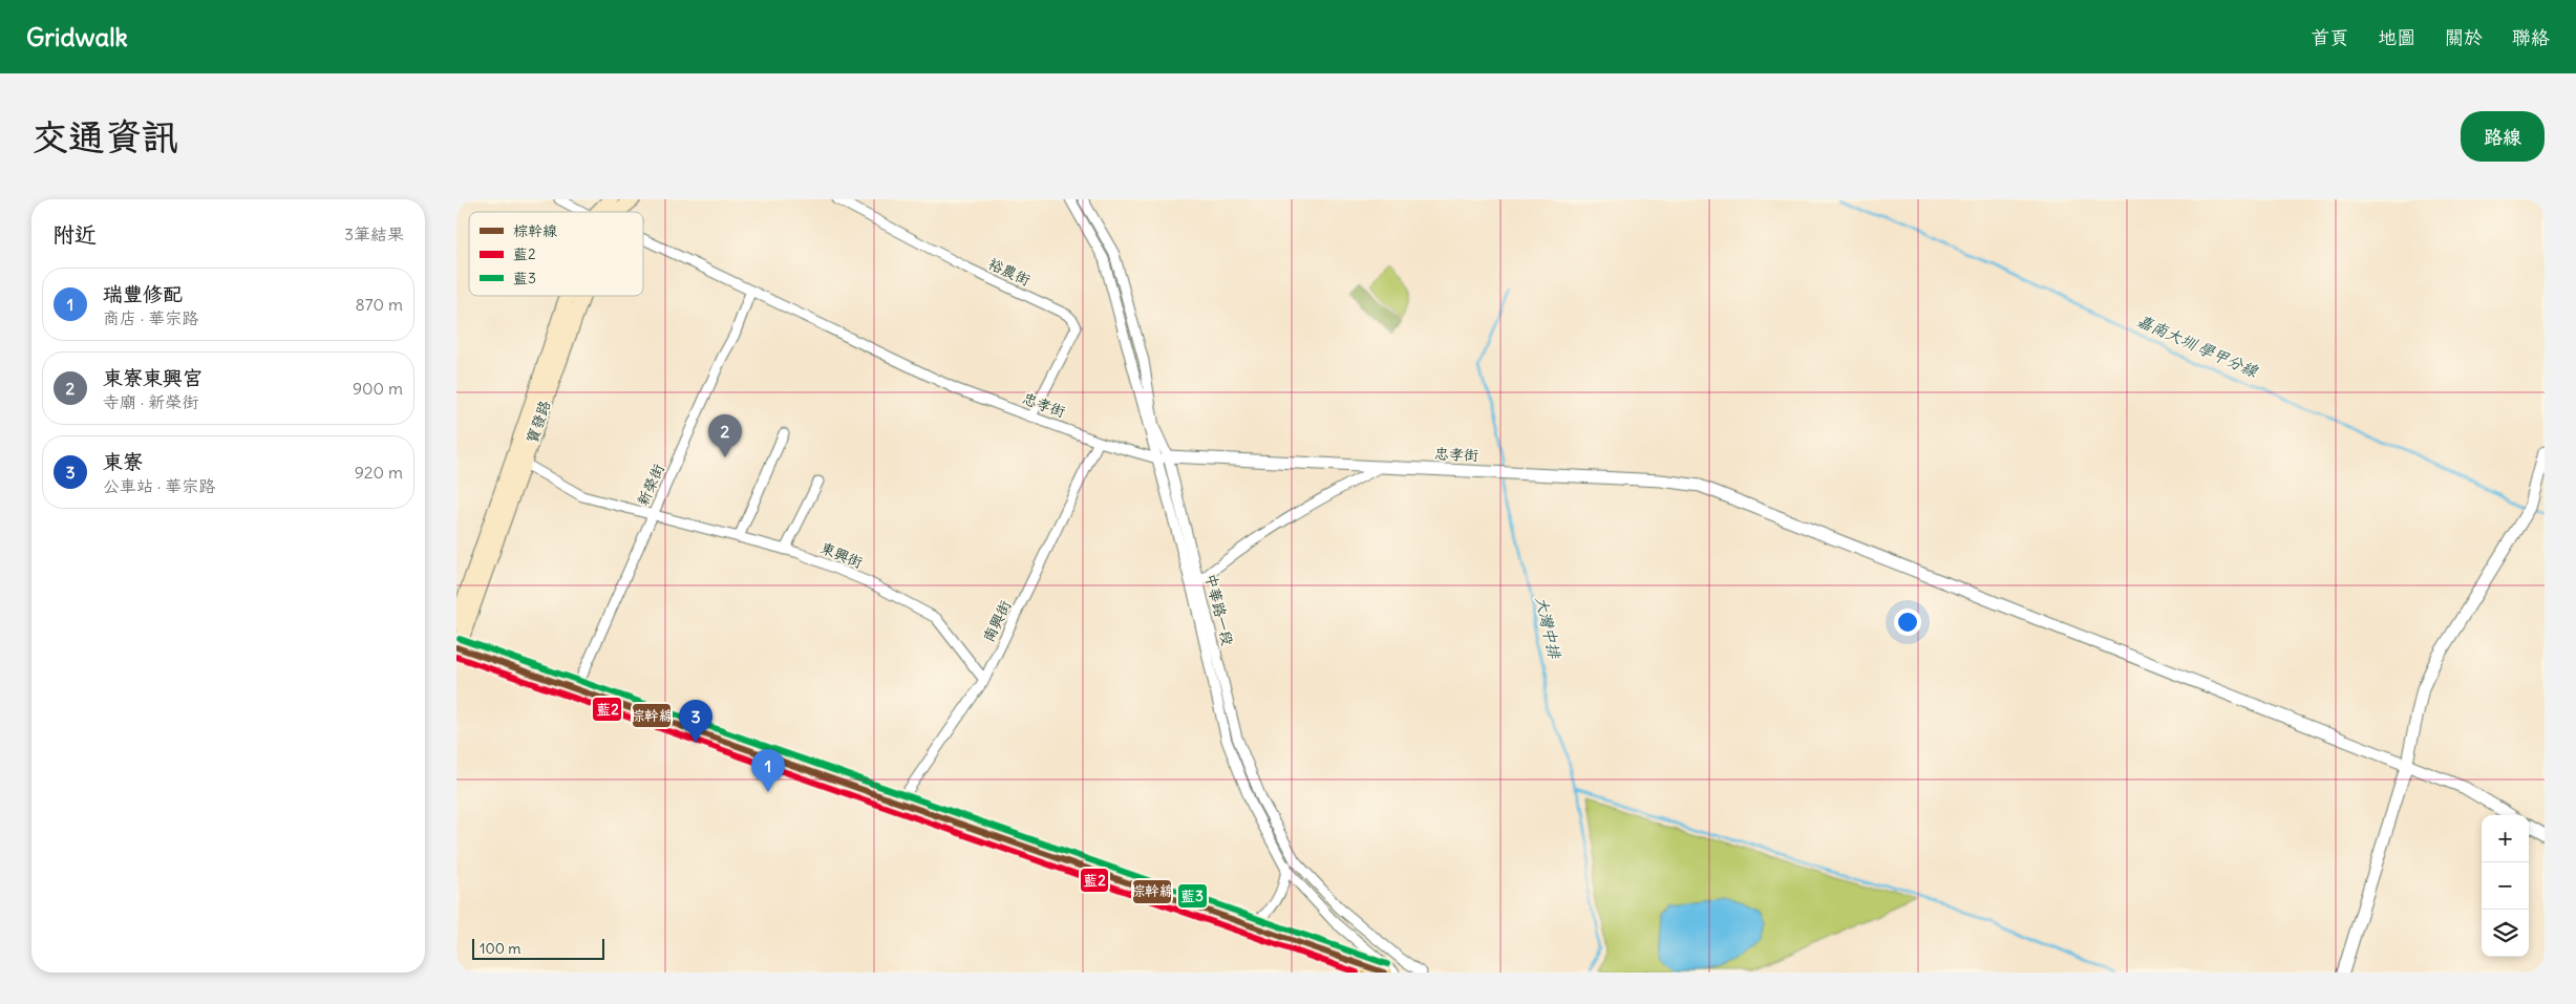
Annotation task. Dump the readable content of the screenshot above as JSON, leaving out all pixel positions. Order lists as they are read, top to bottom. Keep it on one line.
{"streets":{"main road":["寶發路"],"street":["裕農街","忠孝街","新榮街","東興街","中華路一段","南興街"]},"crossings":[["裕農街","忠孝街"],["忠孝街","新榮街"],["忠孝街","中華路一段"],["忠孝街","南興街"],["寶發路","東興街"],["新榮街","東興街"],["東興街","南興街"]],"water":["嘉南大圳 學甲分線","大灣中排"],"lines":["transit line 藍3","transit line 棕幹線","transit line 藍2"],"legend":["棕幹線","藍2","藍3"],"scale_bar":"100 m","page":{"header":"Gridwalk","nav":["首頁","地圖","關於","聯絡"],"buttons":"路線","title":"交通資訊","heading":["附近","3筆結果"],"list":[{"mark":"1","name":"瑞豐修配","note":"商店 · 華宗路","value":"870 m"},{"mark":"2","name":"東寮東興宮","note":"寺廟 · 新榮街","value":"900 m"},{"mark":"3","name":"東寮","note":"公車站 · 華宗路","value":"920 m"}],"pins":["2","3","1"],"map_buttons":["+","−"],"scale":"100 m"}}
